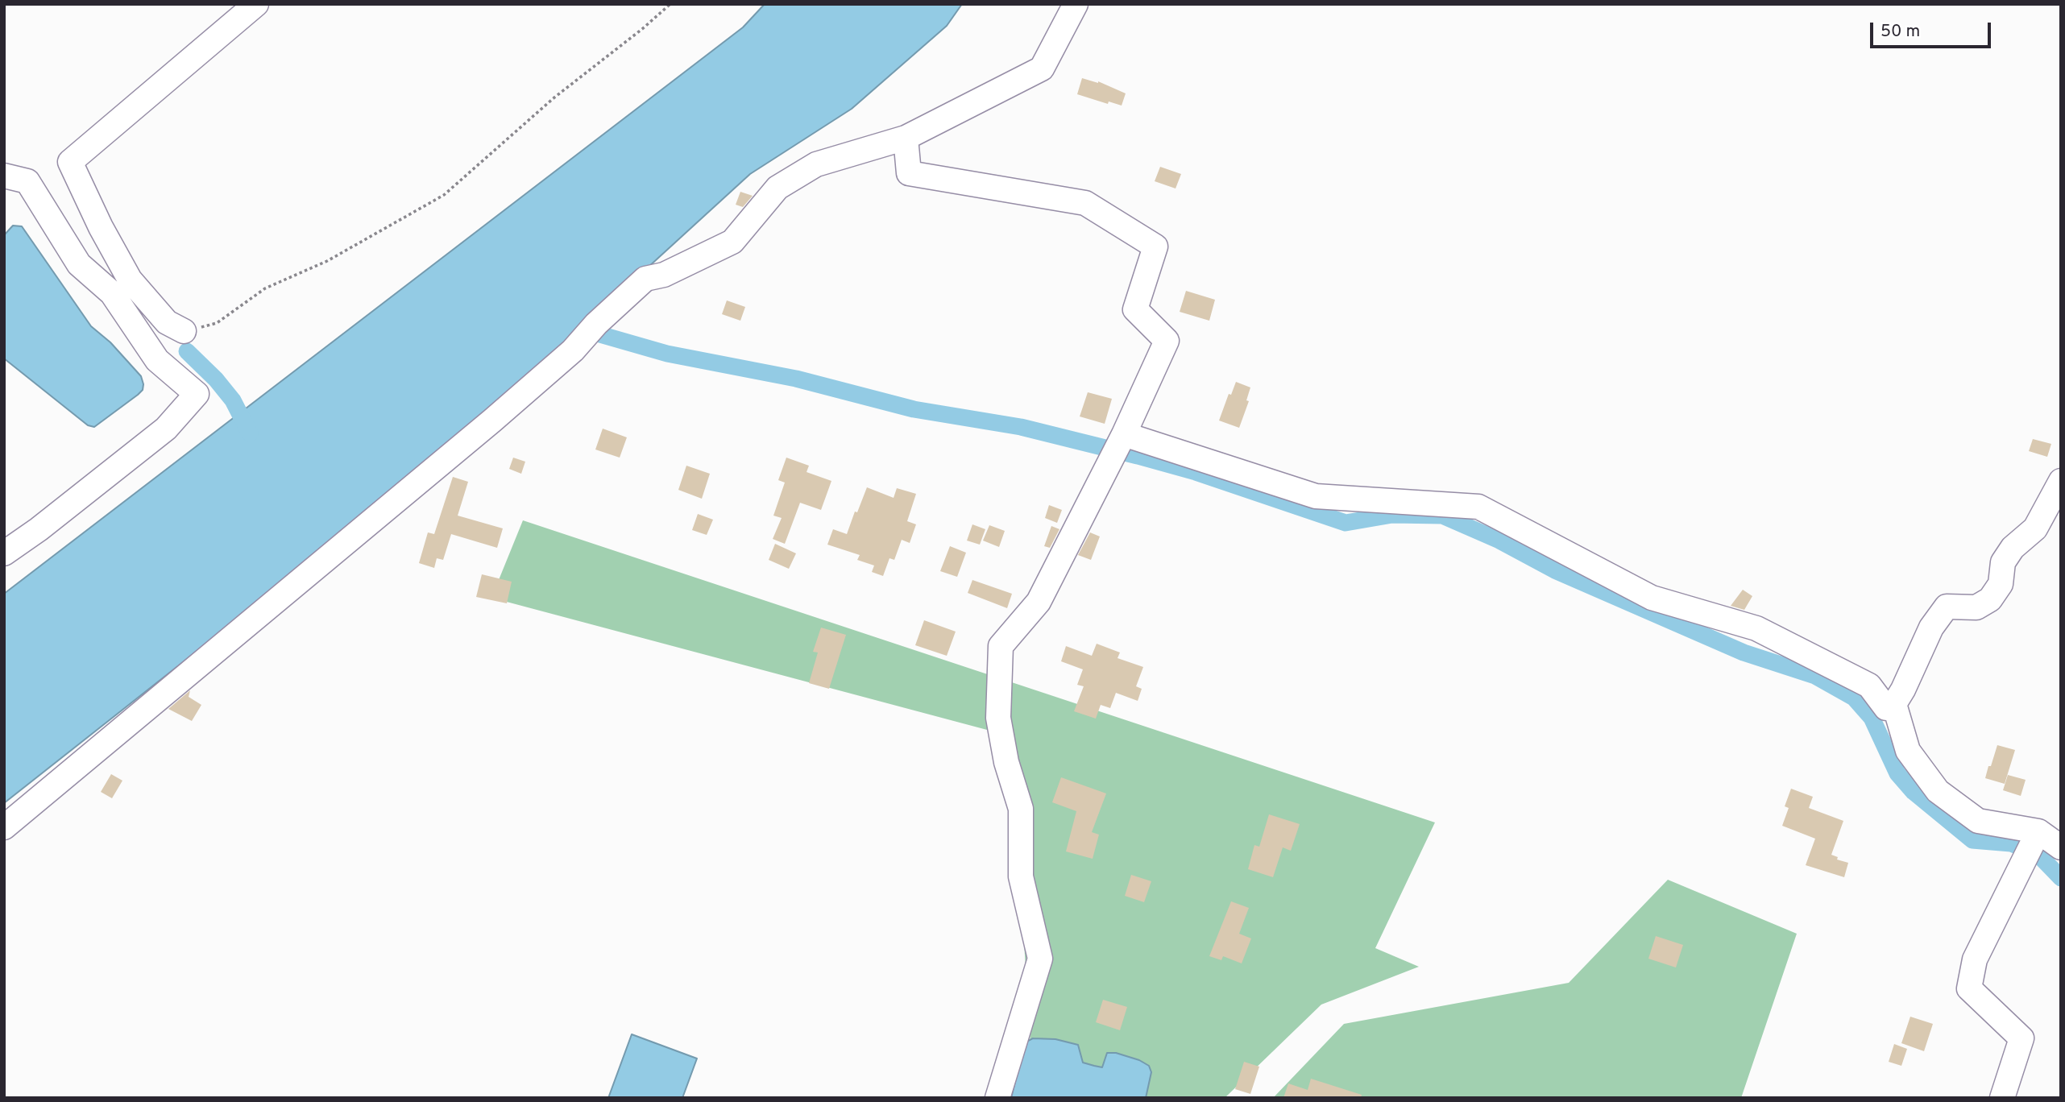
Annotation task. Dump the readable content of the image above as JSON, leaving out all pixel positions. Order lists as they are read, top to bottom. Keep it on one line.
{"scale_bar":"50 m"}
